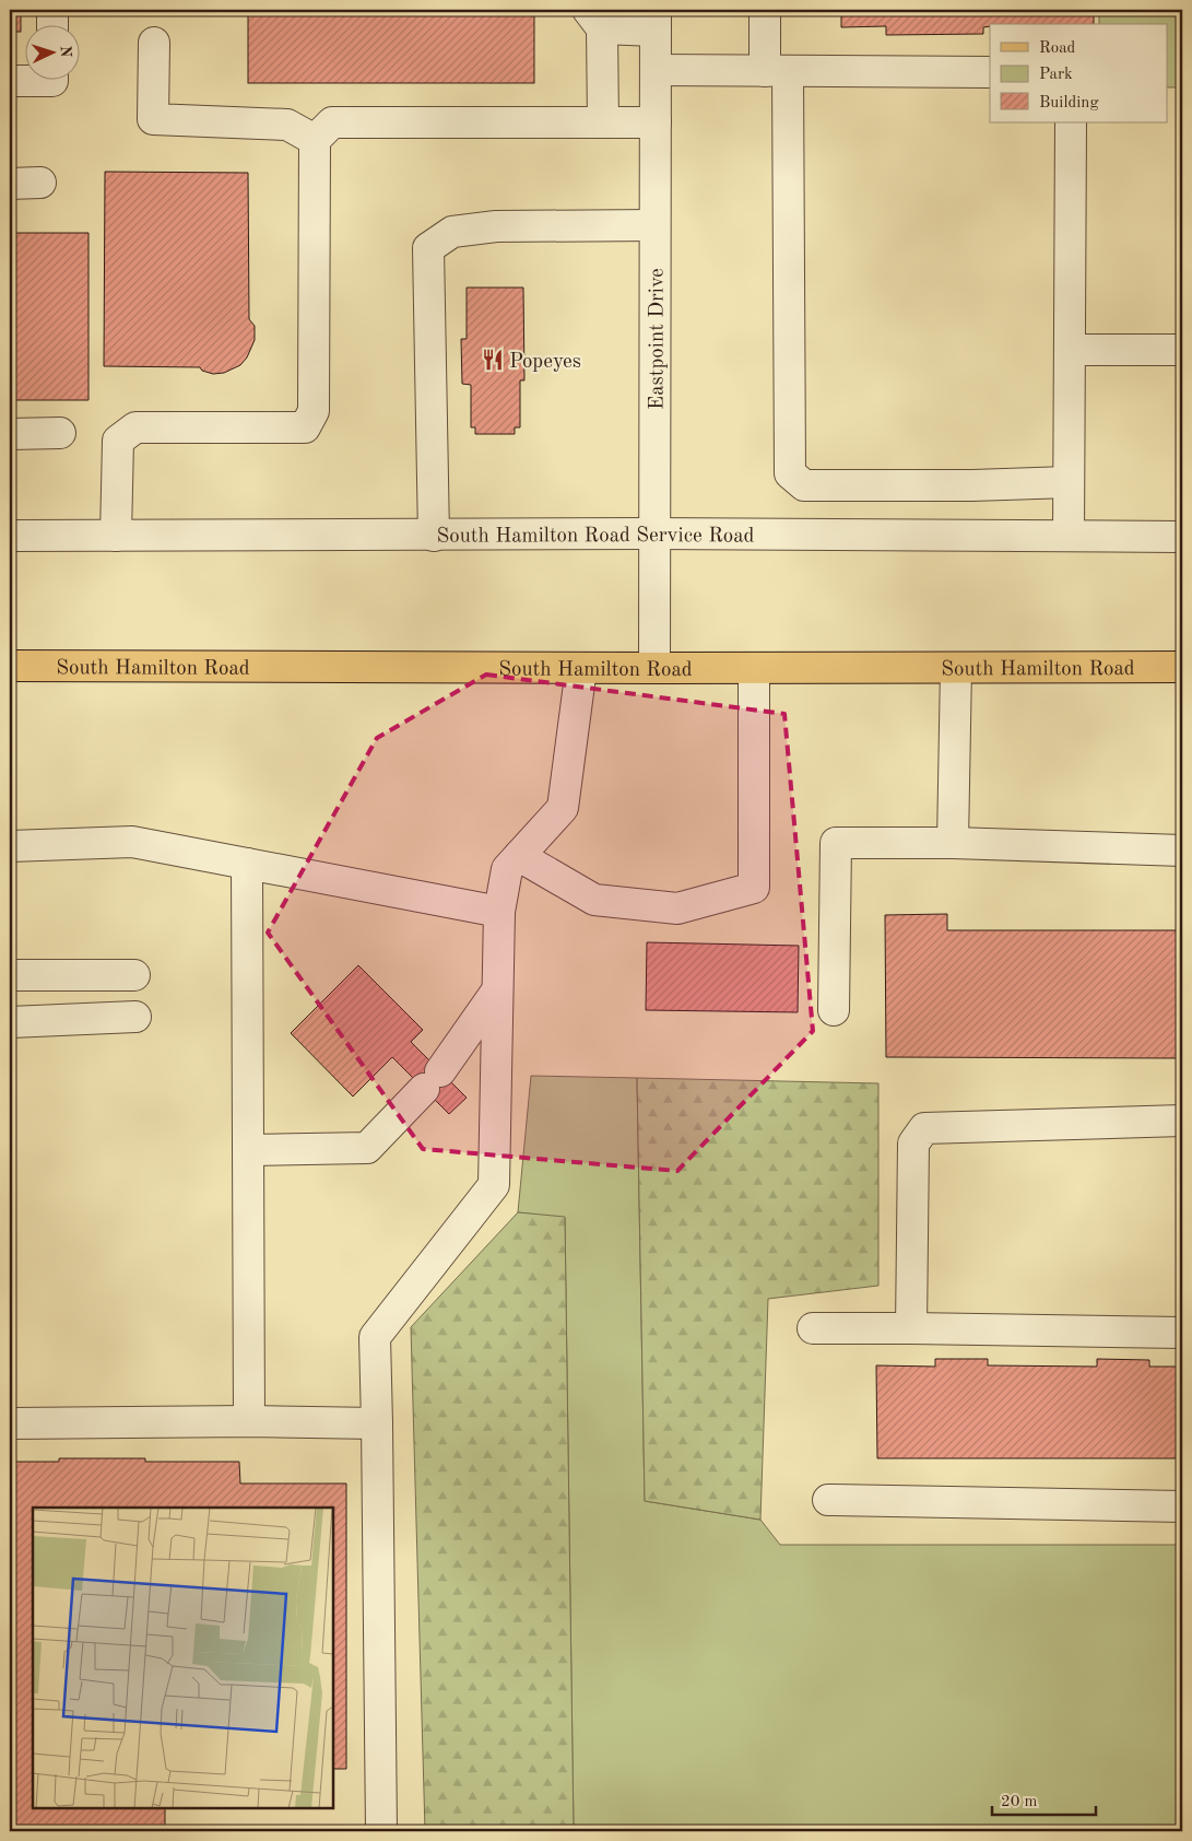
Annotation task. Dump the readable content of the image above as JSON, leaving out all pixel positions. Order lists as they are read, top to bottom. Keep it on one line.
{"streets":{"main road":["South Hamilton Road"],"street":["Eastpoint Drive","South Hamilton Road Service Road"]},"crossings":[["Eastpoint Drive","South Hamilton Road Service Road"],["Eastpoint Drive","South Hamilton Road"]],"places":{"restaurant":["Popeyes"]},"legend":["Road","Park","Building"],"scale_bar":"20 m","north":"right"}
